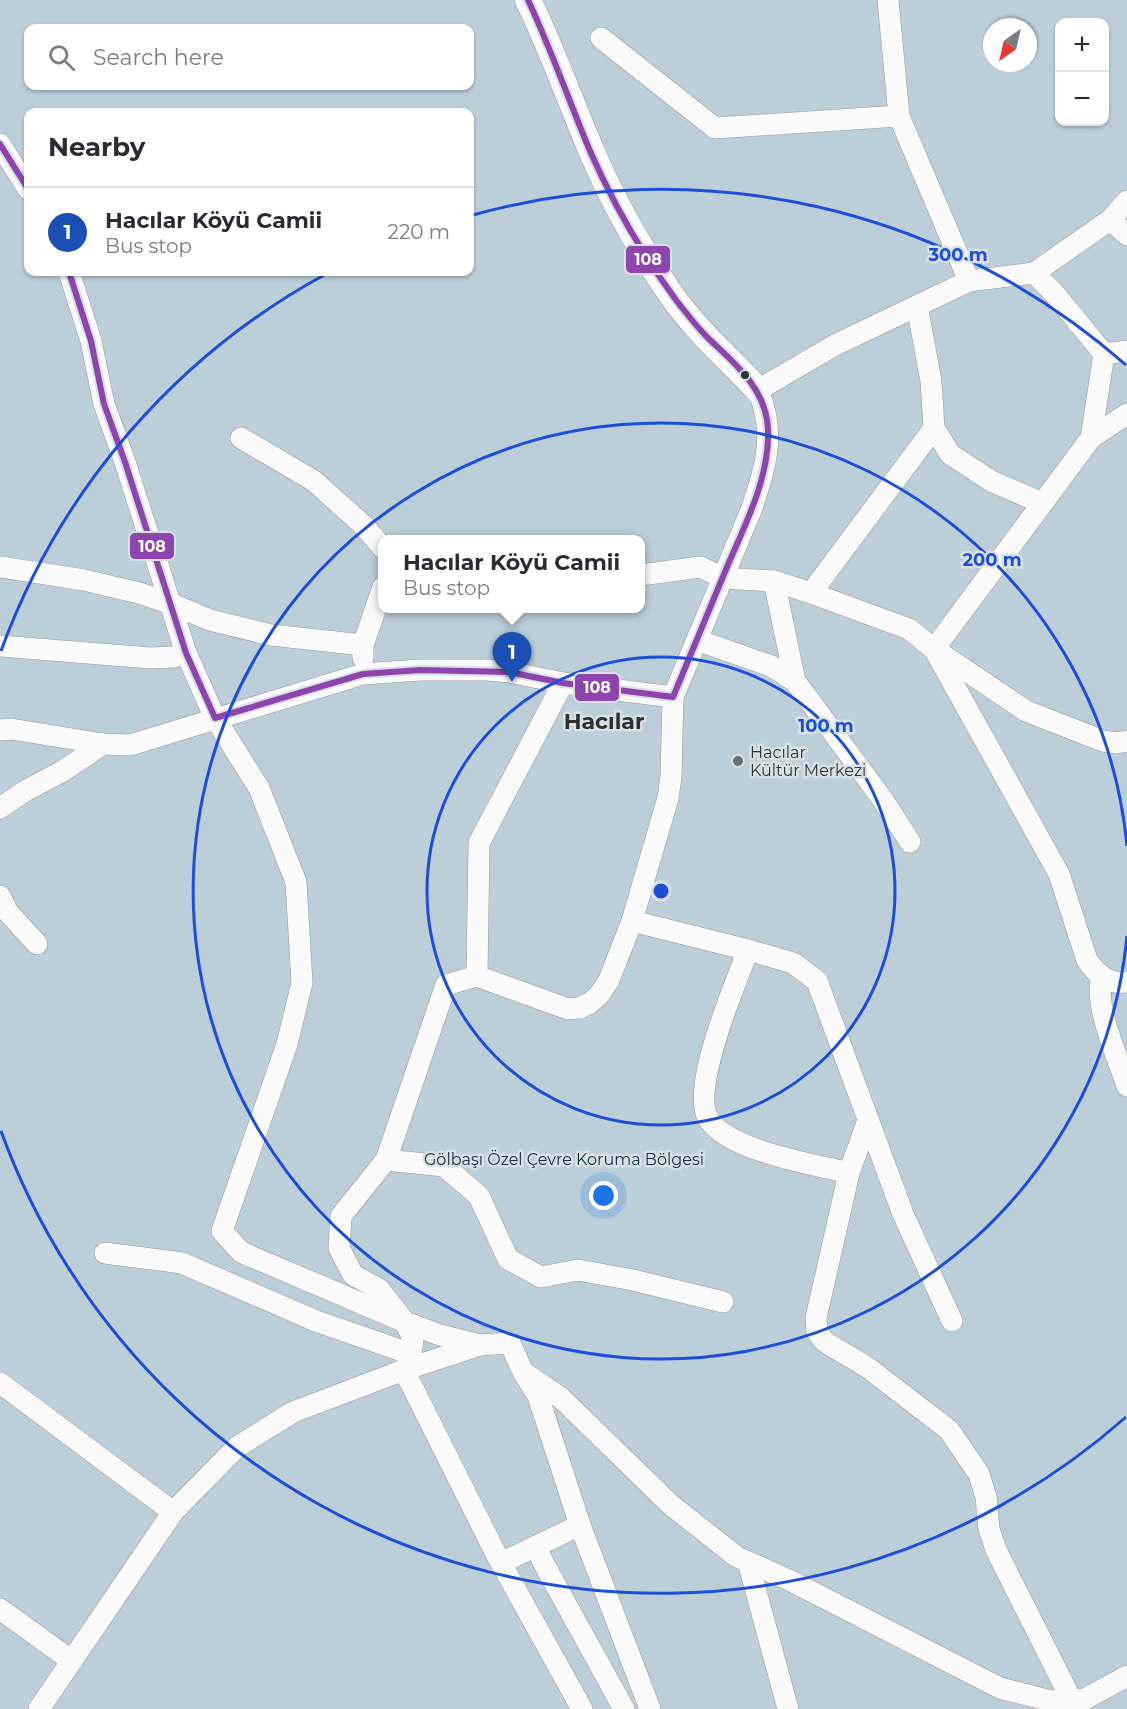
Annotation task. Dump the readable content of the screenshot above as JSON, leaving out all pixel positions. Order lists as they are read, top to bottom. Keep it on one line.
{"districts":["Hacılar"],"parks":["Gölbaşı Özel Çevre Koruma Bölgesi"],"places":["Hacılar Kültür Merkezi"],"lines":["transit line 108"],"north":"bottom left","page":{"map_buttons":["+","−"],"search":"Search here","heading":"Nearby","list":[{"mark":"1","name":"Hacılar Köyü Camii","note":"Bus stop","value":"220 m"}],"popup":["Hacılar Köyü Camii","Bus stop"],"pins":"1"},"rings":["300 m","200 m","100 m"]}
